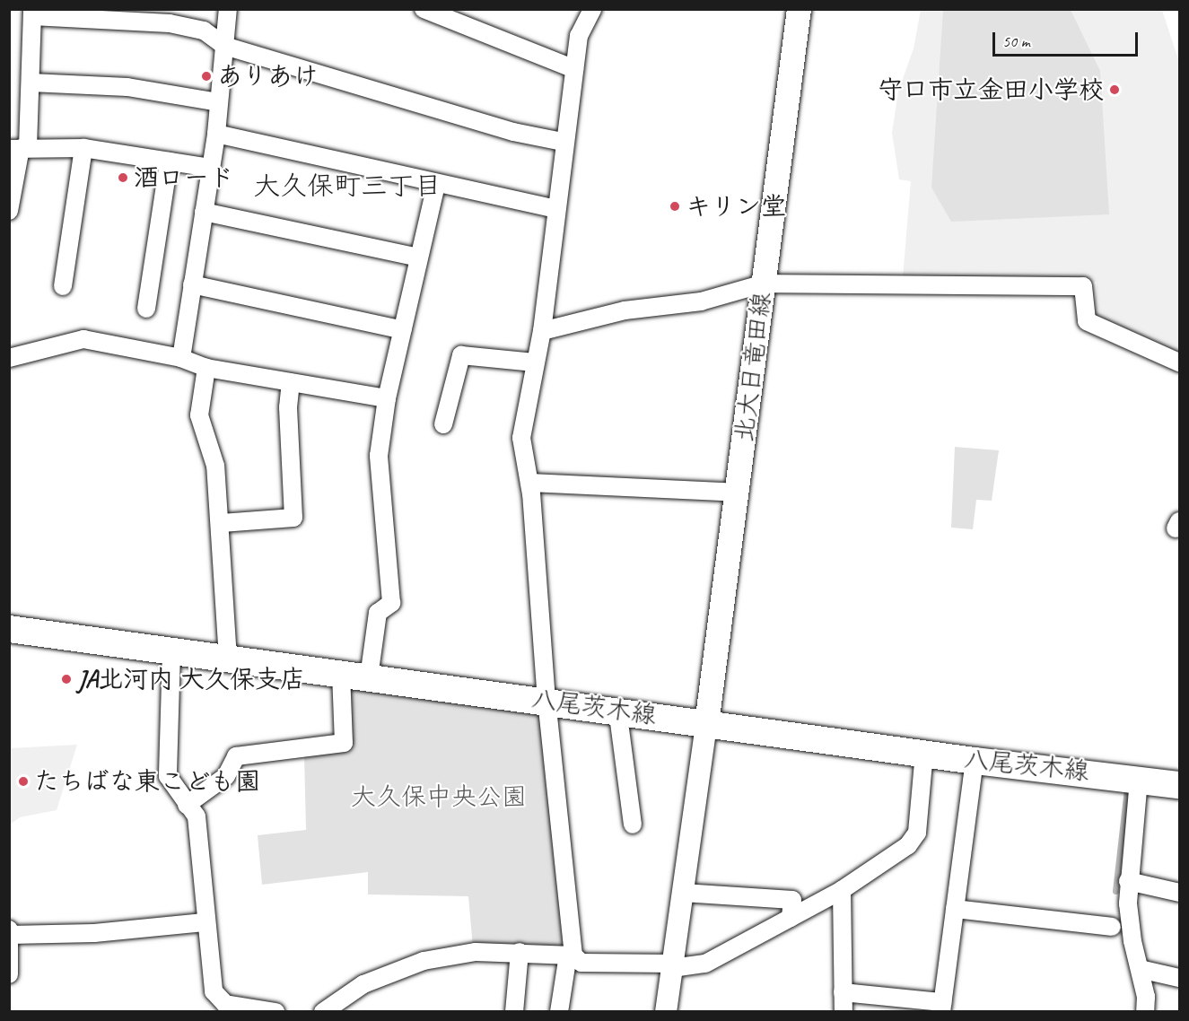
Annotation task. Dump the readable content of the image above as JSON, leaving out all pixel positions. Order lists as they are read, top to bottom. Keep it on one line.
{"streets":{"main road":["北大日竜田線","八尾茨木線"]},"crossings":[["北大日竜田線","八尾茨木線"]],"districts":["大久保町三丁目"],"parks":["大久保中央公園"],"places":["ありあけ","守口市立金田小学校","酒ロード","キリン堂","JA北河内 大久保支店","たちばな東こども園"],"scale_bar":"50 m"}
